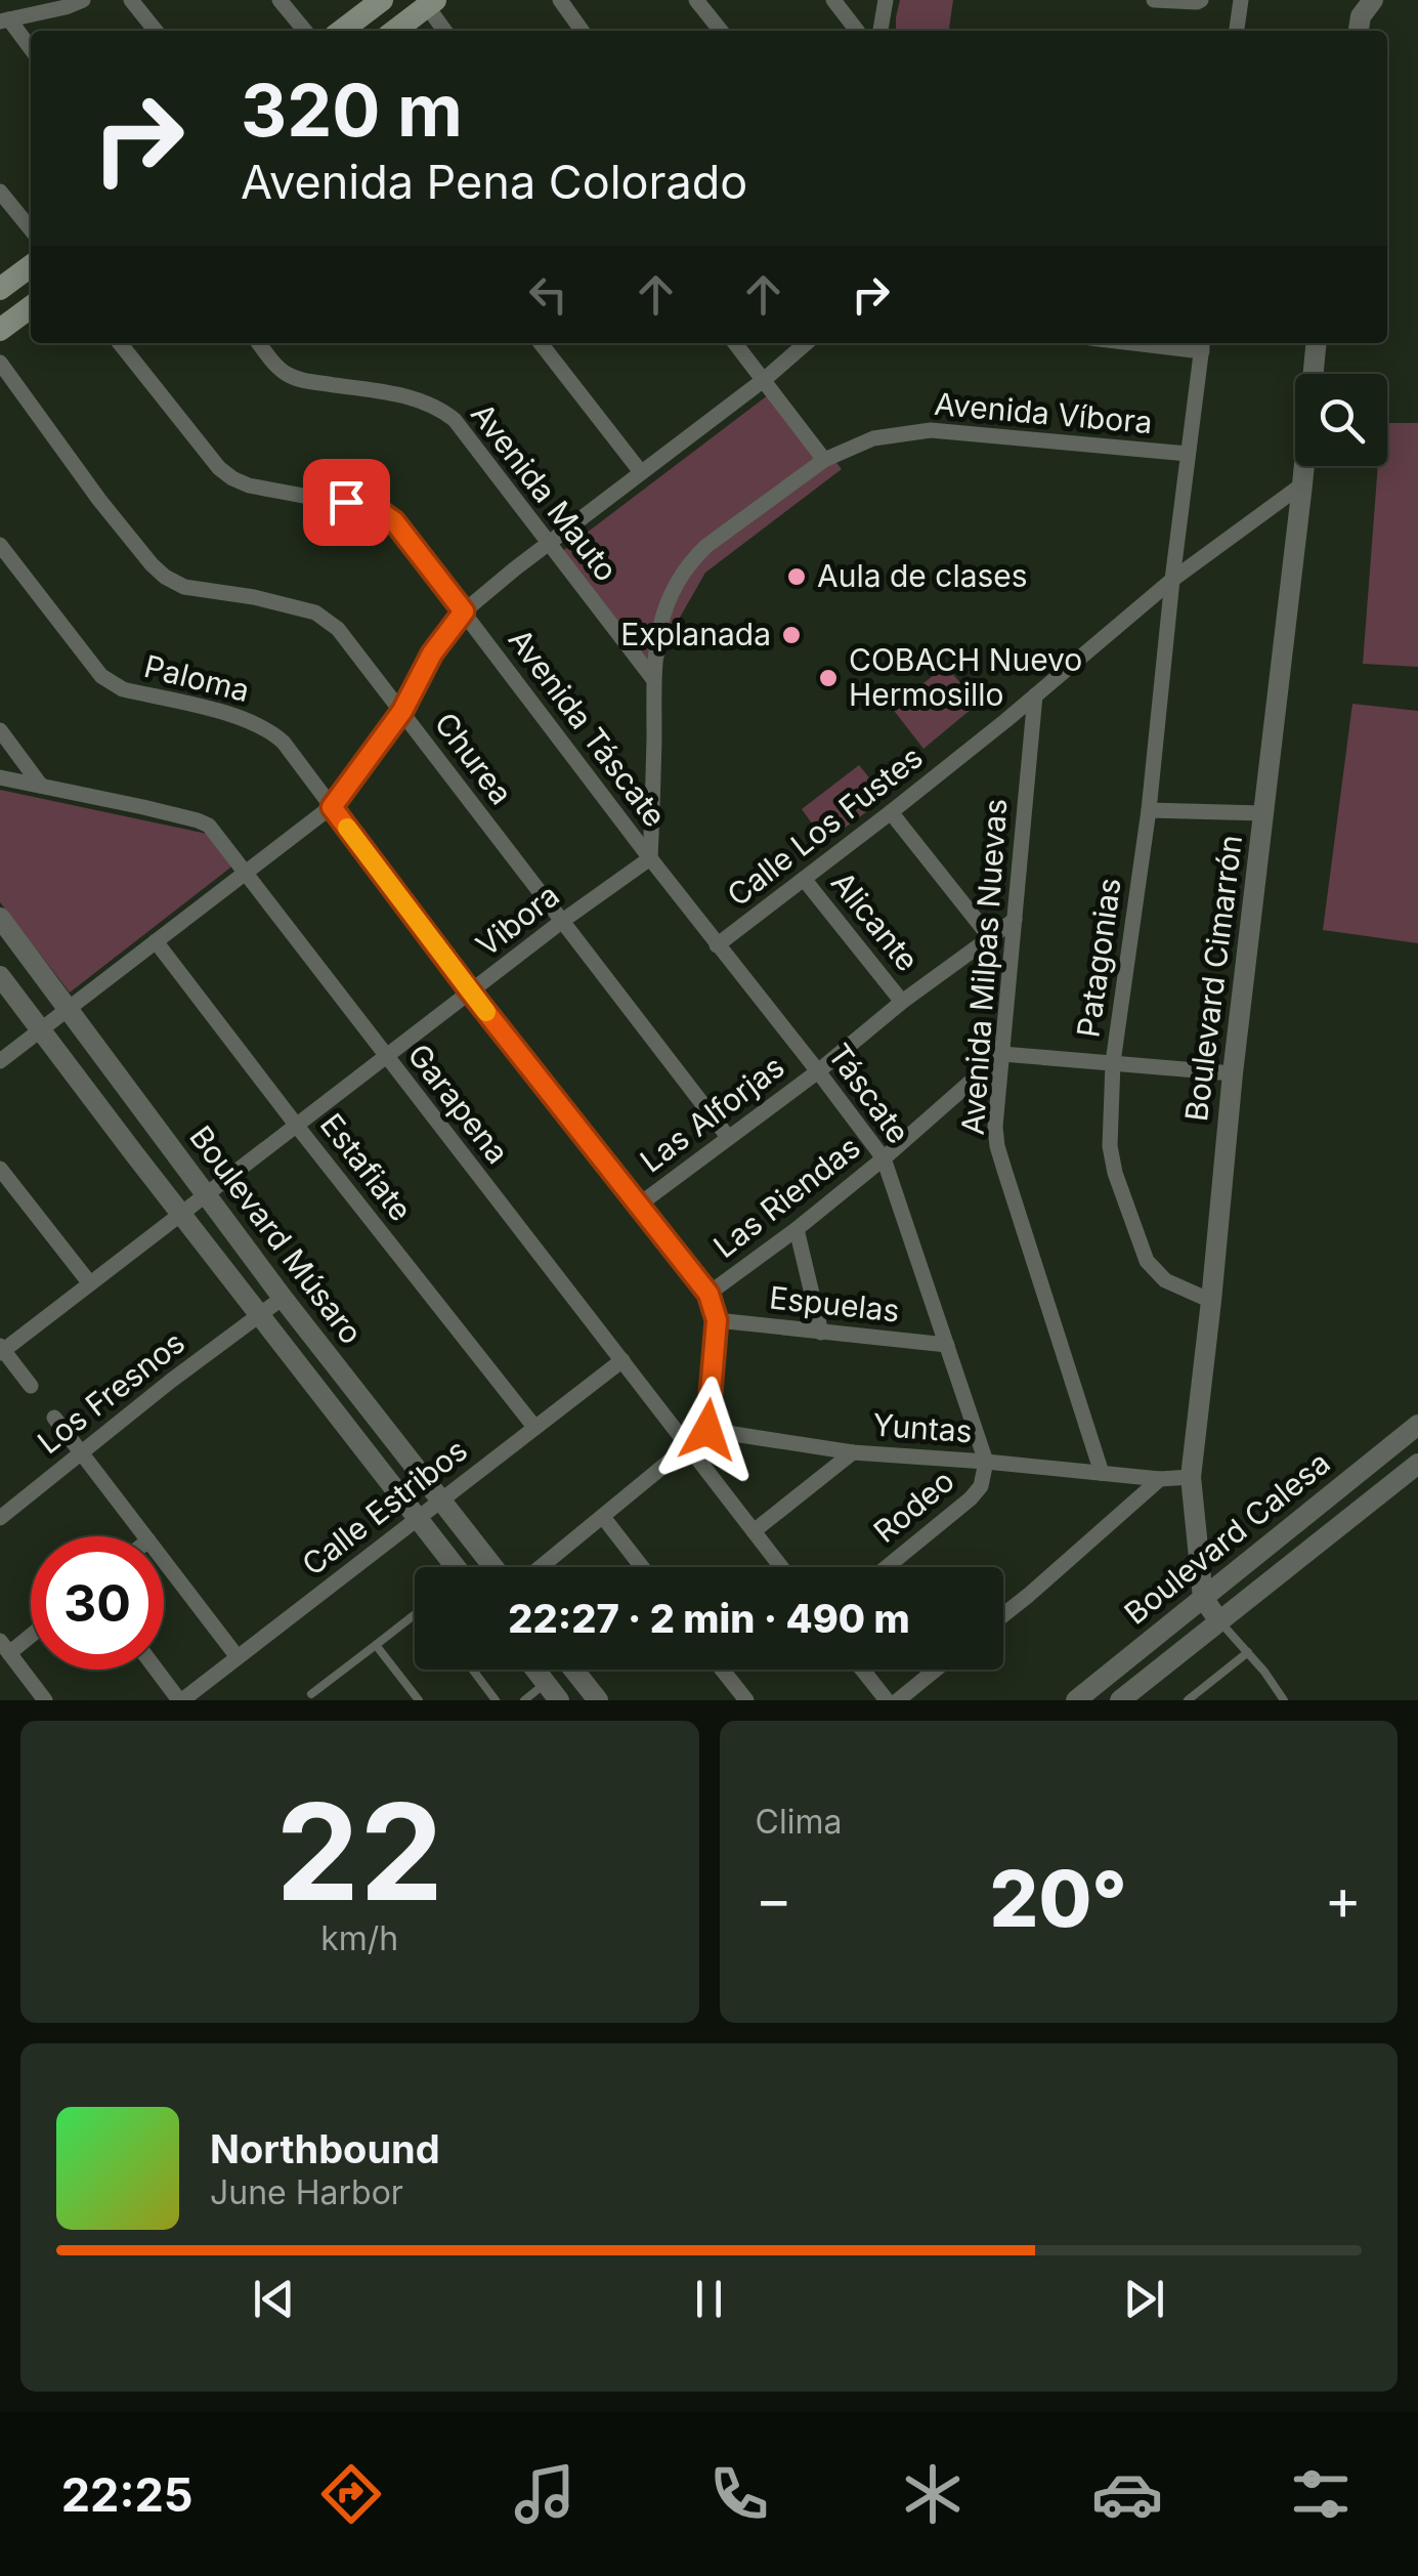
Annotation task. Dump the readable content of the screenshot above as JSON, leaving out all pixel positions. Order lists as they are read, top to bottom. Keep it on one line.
{"streets":{"street":["Avenida Víbora","Avenida Mauto","Paloma","Avenida Táscate","Churea","Calle Los Fustes","Vibora","Alicante","Patagonias","Avenida Milpas Nuevas","Boulevard Cimarrón","Táscate","Garapena","Las Alforjas","Estafiate","Las Riendas","Boulevard Músaro","Espuelas","Los Fresnos","Yuntas","Rodeo","Calle Estribos","Boulevard Calesa"]},"crossings":[["Avenida Víbora","Avenida Mauto"],["Paloma","Vibora"],["Paloma","Las Alforjas"],["Paloma","Las Riendas"],["Paloma","Espuelas"],["Paloma","Yuntas"],["Avenida Táscate","Vibora"],["Avenida Táscate","Táscate"],["Churea","Vibora"],["Churea","Las Alforjas"],["Calle Los Fustes","Alicante"],["Calle Los Fustes","Patagonias"],["Calle Los Fustes","Avenida Milpas Nuevas"],["Calle Los Fustes","Boulevard Cimarrón"],["Calle Los Fustes","Táscate"],["Vibora","Táscate"],["Vibora","Garapena"],["Vibora","Estafiate"],["Vibora","Boulevard Músaro"],["Alicante","Las Alforjas"],["Patagonias","Boulevard Cimarrón"],["Avenida Milpas Nuevas","Las Alforjas"],["Avenida Milpas Nuevas","Las Riendas"],["Avenida Milpas Nuevas","Yuntas"],["Boulevard Cimarrón","Yuntas"],["Boulevard Cimarrón","Boulevard Calesa"],["Táscate","Las Alforjas"],["Táscate","Las Riendas"],["Táscate","Espuelas"],["Táscate","Yuntas"],["Táscate","Rodeo"],["Garapena","Calle Estribos"],["Estafiate","Calle Estribos"],["Boulevard Músaro","Los Fresnos"],["Boulevard Músaro","Calle Estribos"],["Yuntas","Rodeo"]],"places":["Aula de clases","Explanada","COBACH Nuevo Hermosillo"],"page":{"turn":["320 m","Avenida Pena Colorado"],"limit":"30","trip":"22:27 · 2 min · 490 m","tile":[["22","km/h"],"Clima"],"heat":["−","20°","+"],"song":["Northbound","June Harbor"],"tabs":"22:25"}}
